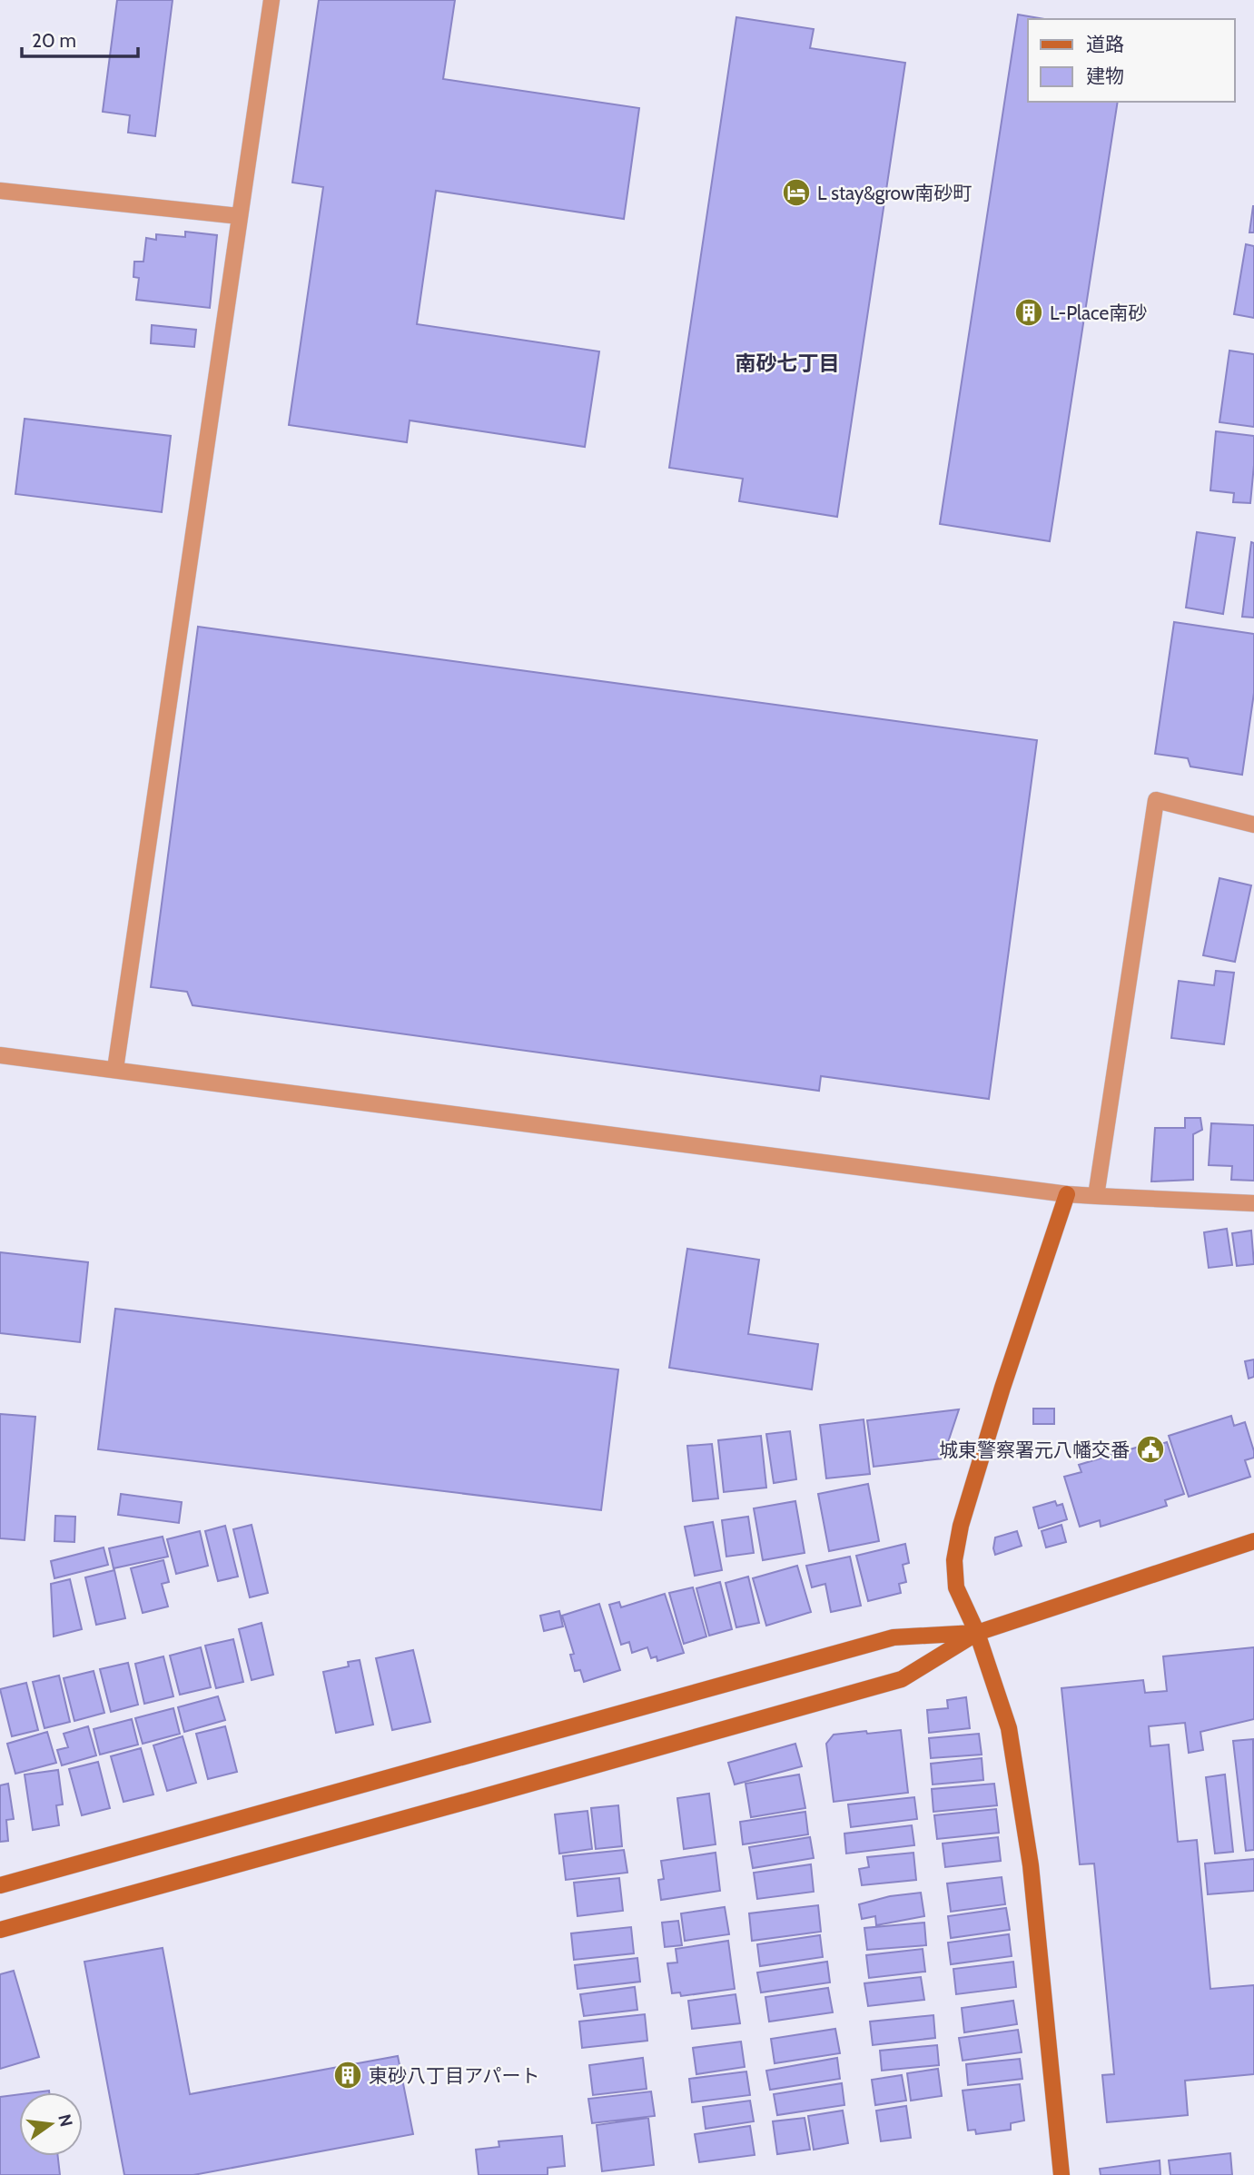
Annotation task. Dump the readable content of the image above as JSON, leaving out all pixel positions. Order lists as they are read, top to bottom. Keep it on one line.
{"districts":["南砂七丁目"],"places":{"hotel":["L stay&grow南砂町"],"building":["L-Place南砂","東砂八丁目アパート"],"public building":["城東警察署元八幡交番"]},"legend":["道路","建物"],"scale_bar":"20 m","north":"right"}
